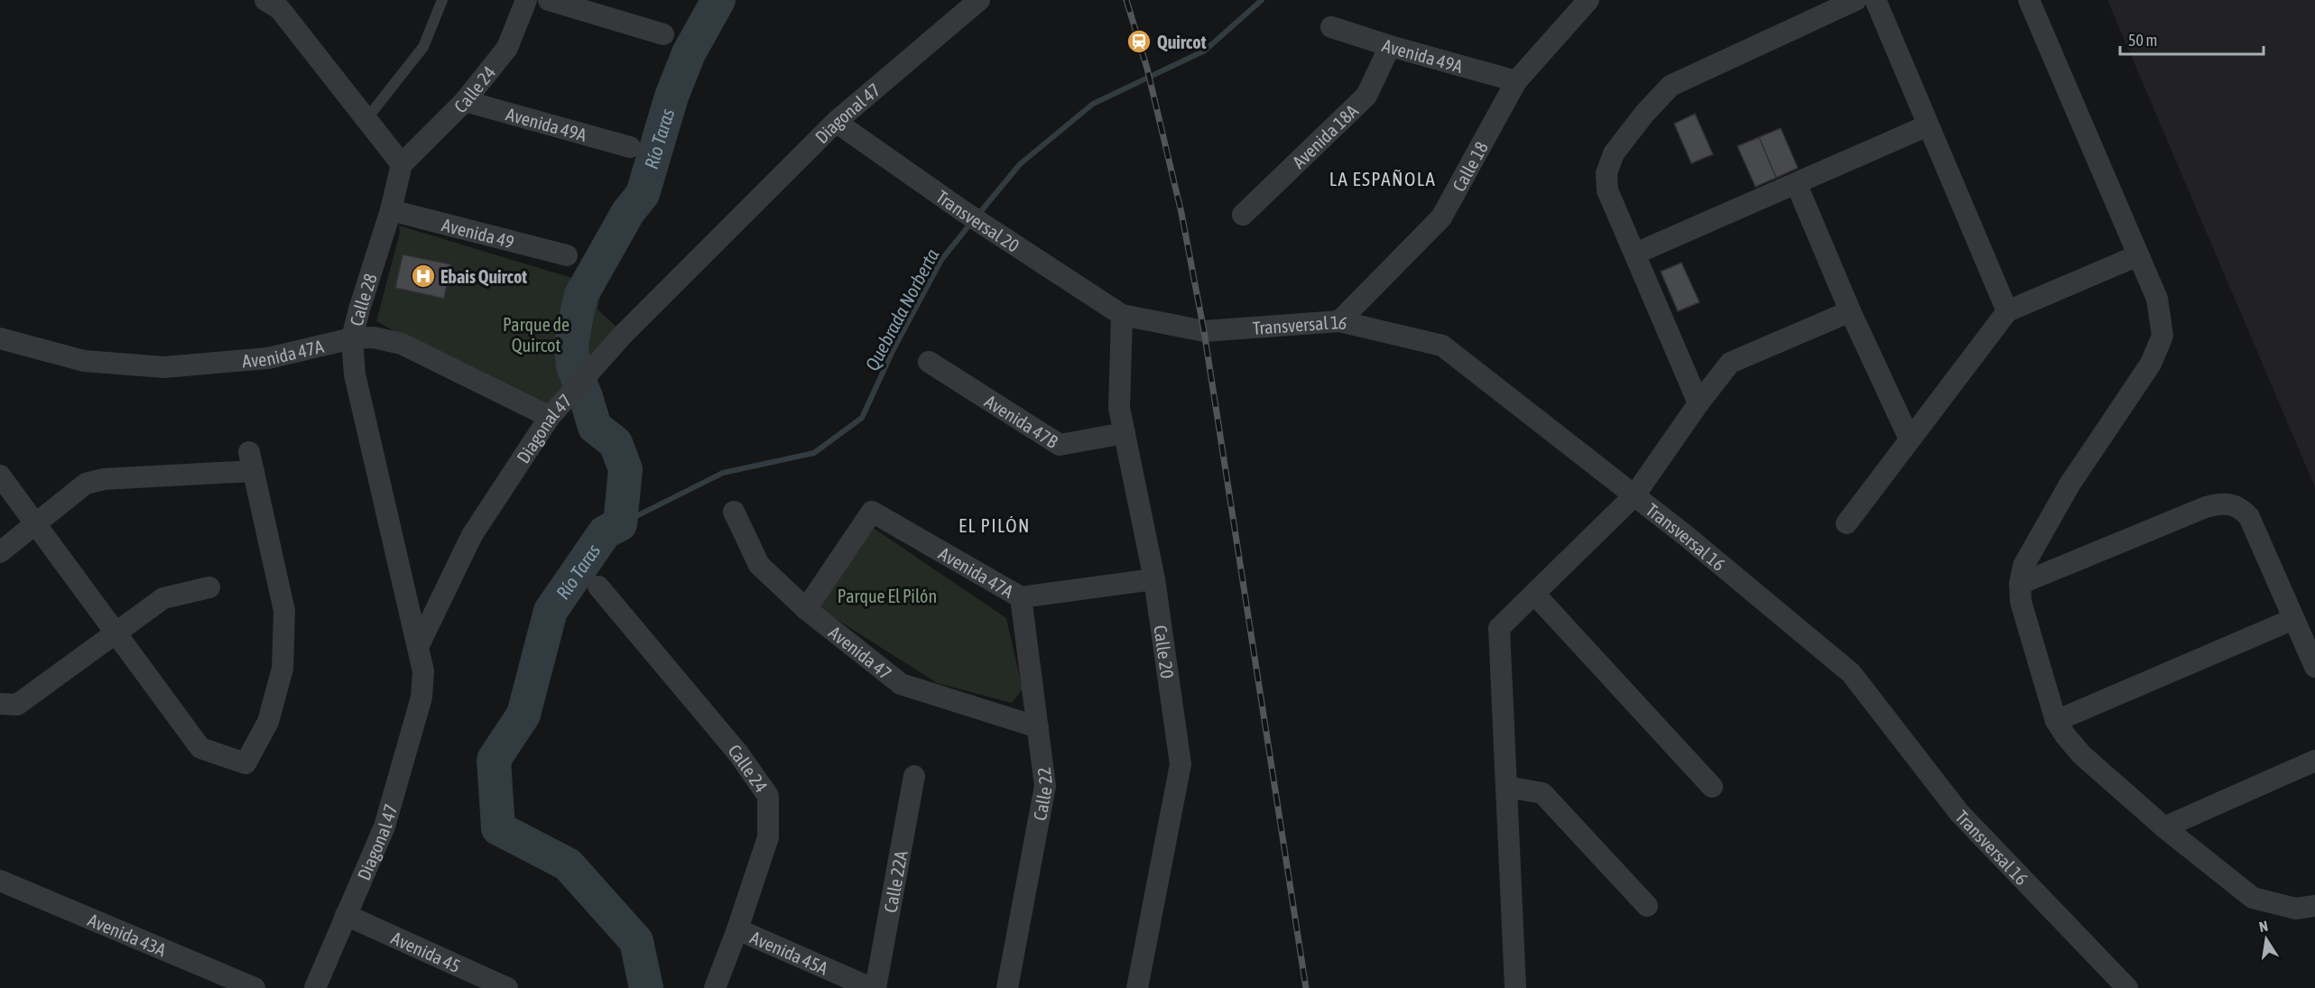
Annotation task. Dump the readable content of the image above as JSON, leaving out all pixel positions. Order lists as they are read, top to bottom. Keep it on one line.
{"streets":{"street":["Avenida 49A","Calle 24","Diagonal 47","Avenida 18A","Calle 18","Transversal 20","Avenida 49","Calle 28","Transversal 16","Avenida 47A","Avenida 47B","Avenida 47","Calle 20","Calle 22","Calle 22A","Avenida 43A","Avenida 45","Avenida 45A"]},"crossings":[["Avenida 49A","Calle 24"],["Avenida 49A","Avenida 18A"],["Avenida 49A","Calle 18"],["Calle 24","Calle 28"],["Calle 24","Avenida 45A"],["Diagonal 47","Transversal 20"],["Diagonal 47","Calle 28"],["Diagonal 47","Avenida 47A"],["Diagonal 47","Avenida 45"],["Calle 18","Transversal 16"],["Transversal 20","Transversal 16"],["Transversal 20","Calle 20"],["Avenida 49","Calle 28"],["Calle 28","Avenida 47A"],["Transversal 16","Calle 20"],["Avenida 47A","Avenida 47"],["Avenida 47A","Calle 20"],["Avenida 47A","Calle 22"],["Avenida 47B","Calle 20"],["Avenida 47","Calle 22"]],"districts":["LA ESPAÑOLA","EL PILÓN"],"water":["Río Taras","Quebrada Norberta"],"parks":["Parque de Quircot","Parque El Pilón"],"places":{"station":["Quircot"],"hospital":["Ebais Quircot"]},"scale_bar":"50 m","north":"top"}
